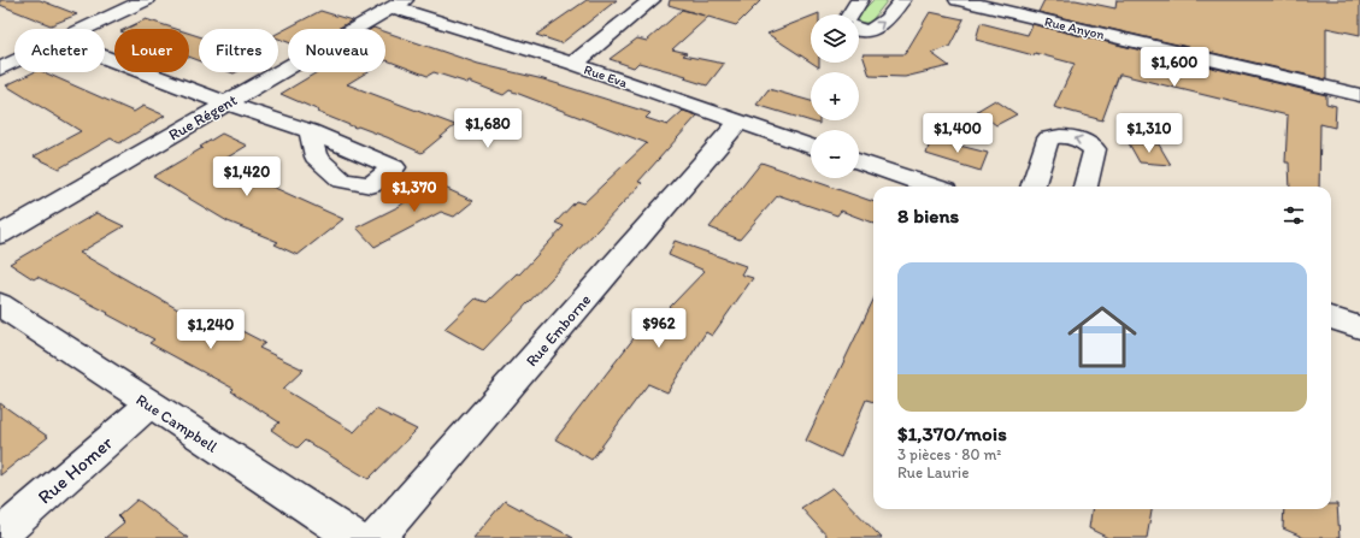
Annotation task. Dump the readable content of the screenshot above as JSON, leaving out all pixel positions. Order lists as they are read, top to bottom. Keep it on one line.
{"streets":{"street":["Rue Anyon","Rue Eva","Rue Régent","Rue Emborne","Rue Campbell","Rue Homer"]},"crossings":[["Rue Eva","Rue Régent"],["Rue Eva","Rue Emborne"],["Rue Campbell","Rue Homer"]],"page":{"map_buttons":["+","−"],"chip":["Acheter","Louer","Filtres","Nouveau"],"price":["$1,600","$1,680","$1,400","$1,310","$1,420","$1,370","$962","$1,240"],"heading":"8 biens","list":[{"name":"$1,370/mois","note":"3 pièces · 80 m² · Rue Laurie"}]}}
